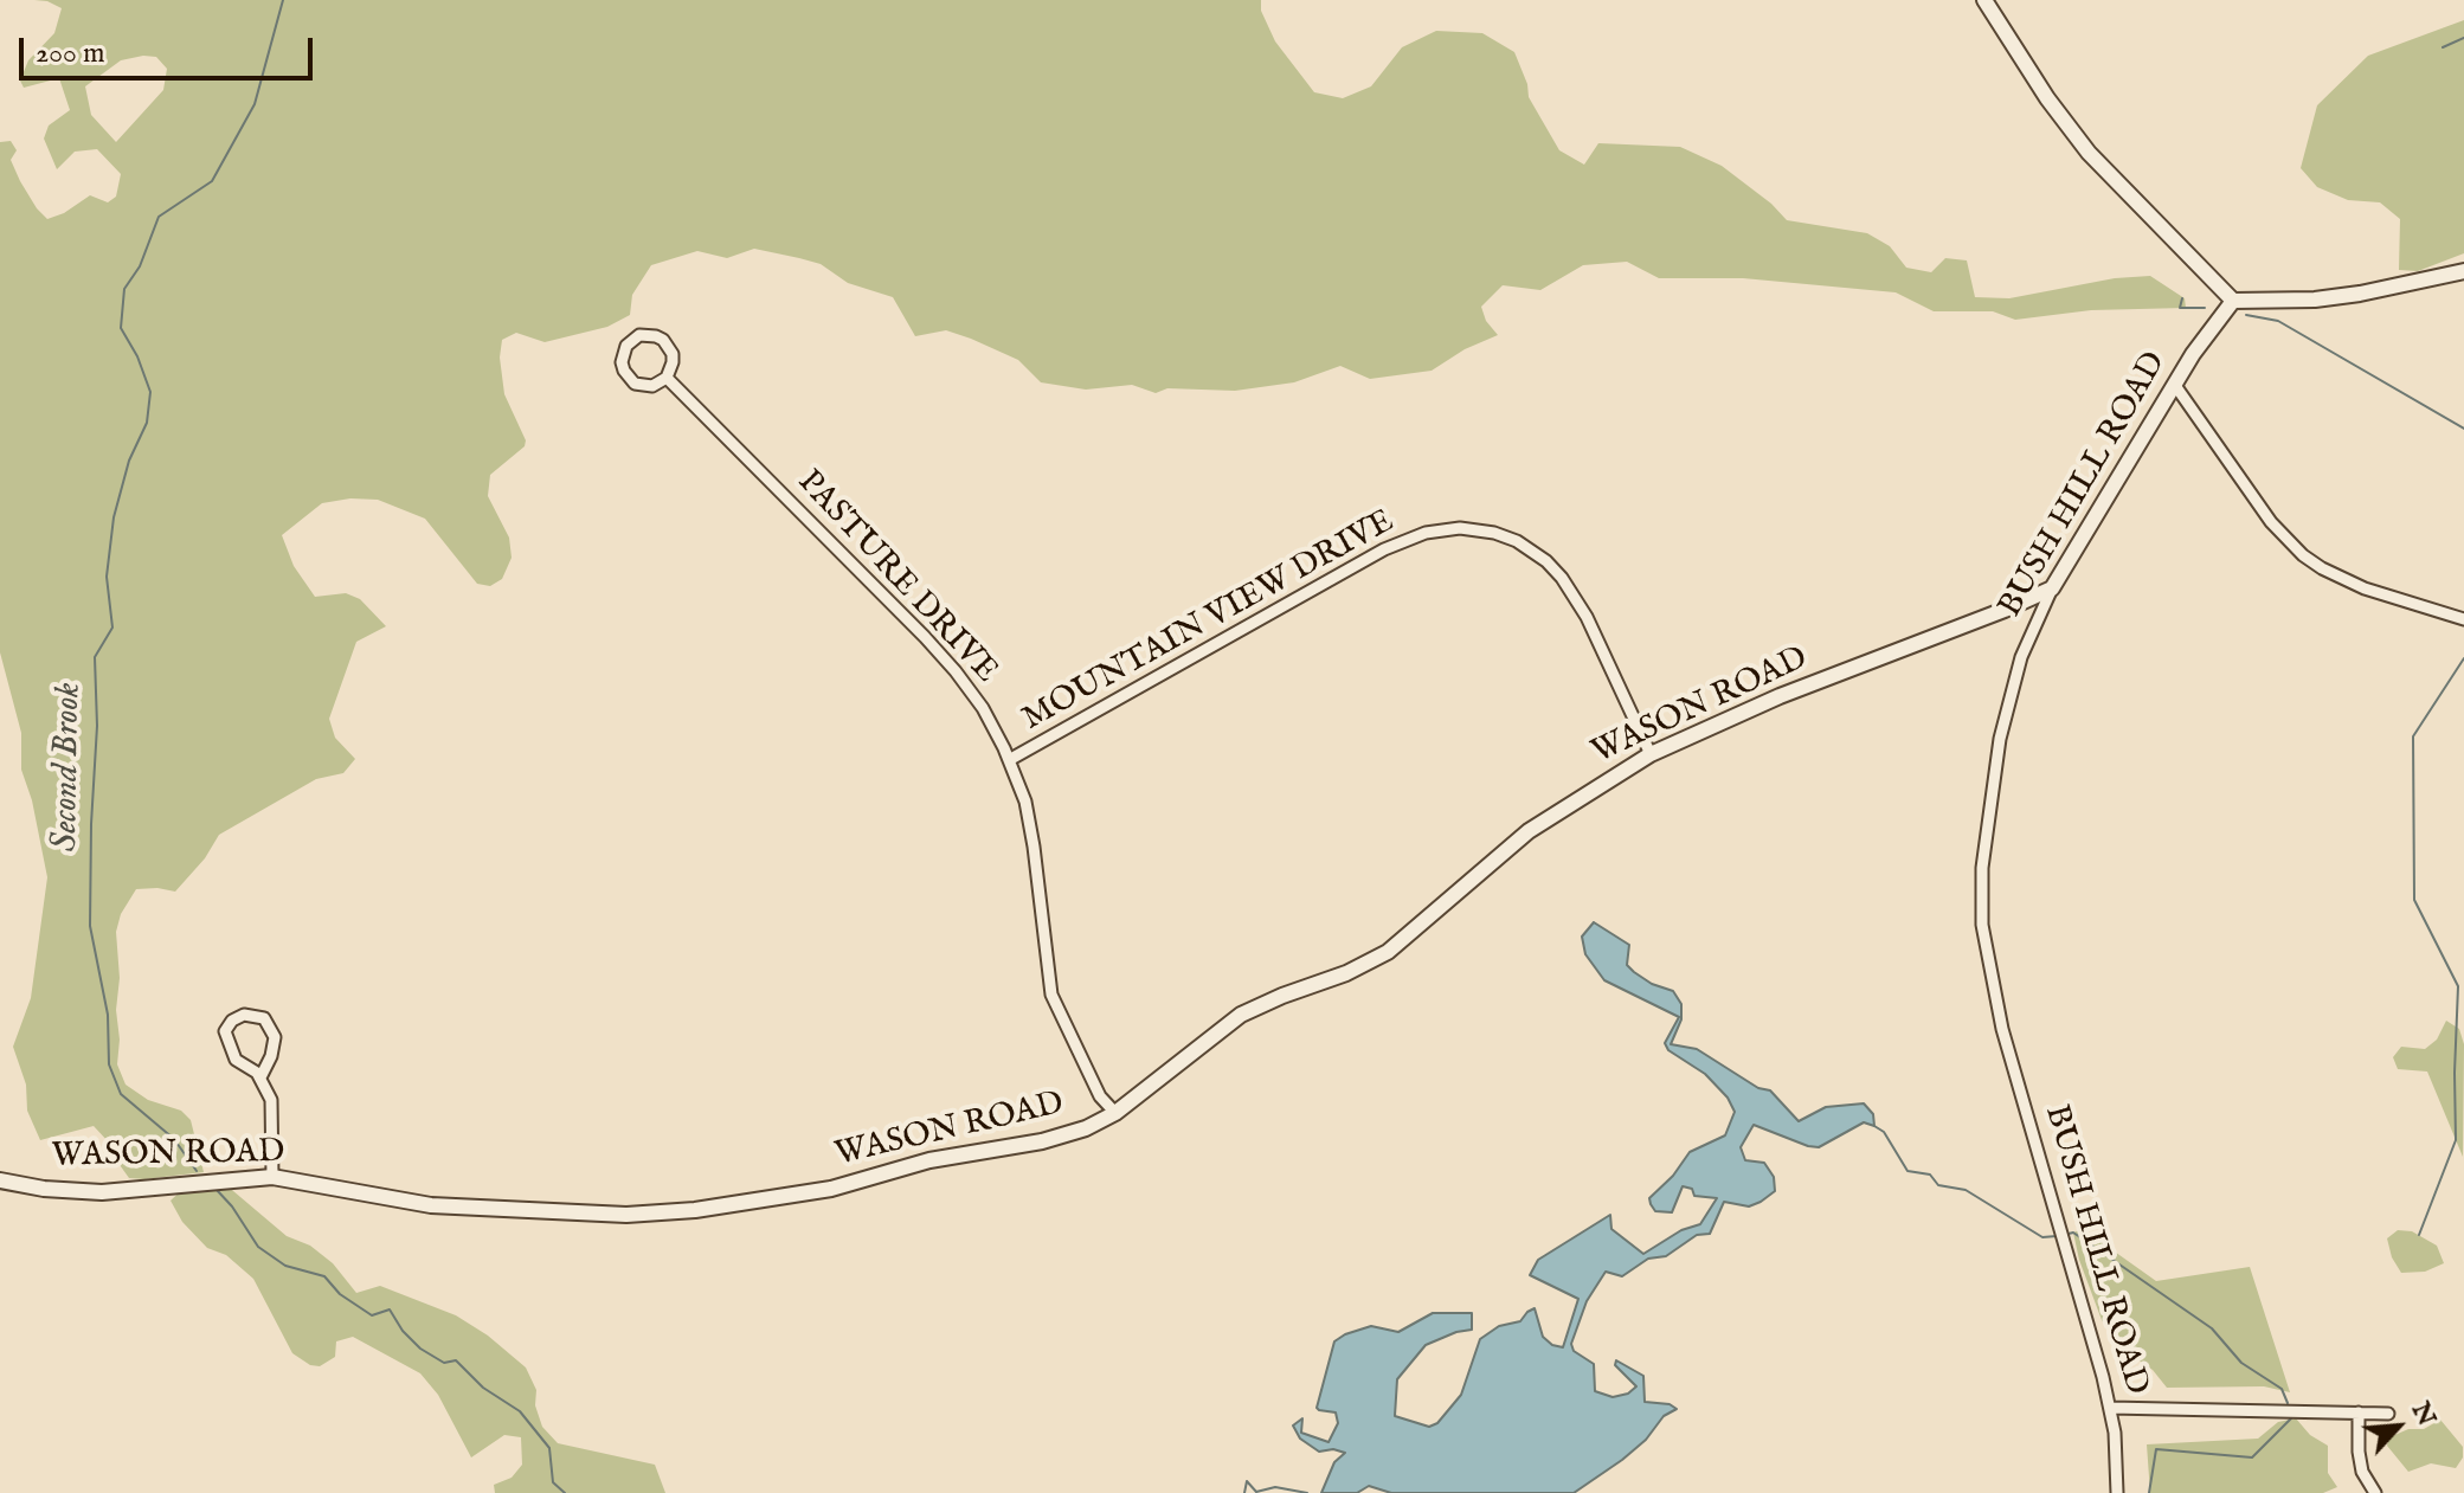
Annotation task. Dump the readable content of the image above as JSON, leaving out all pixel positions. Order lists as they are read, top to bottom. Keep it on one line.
{"streets":{"street":["BUSH HILL ROAD","PASTURE DRIVE","MOUNTAIN VIEW DRIVE","WASON ROAD"]},"crossings":[["BUSH HILL ROAD","WASON ROAD"],["PASTURE DRIVE","MOUNTAIN VIEW DRIVE"],["PASTURE DRIVE","WASON ROAD"],["MOUNTAIN VIEW DRIVE","WASON ROAD"]],"water":["Second Brook"],"scale_bar":"200 m","north":"top right"}
